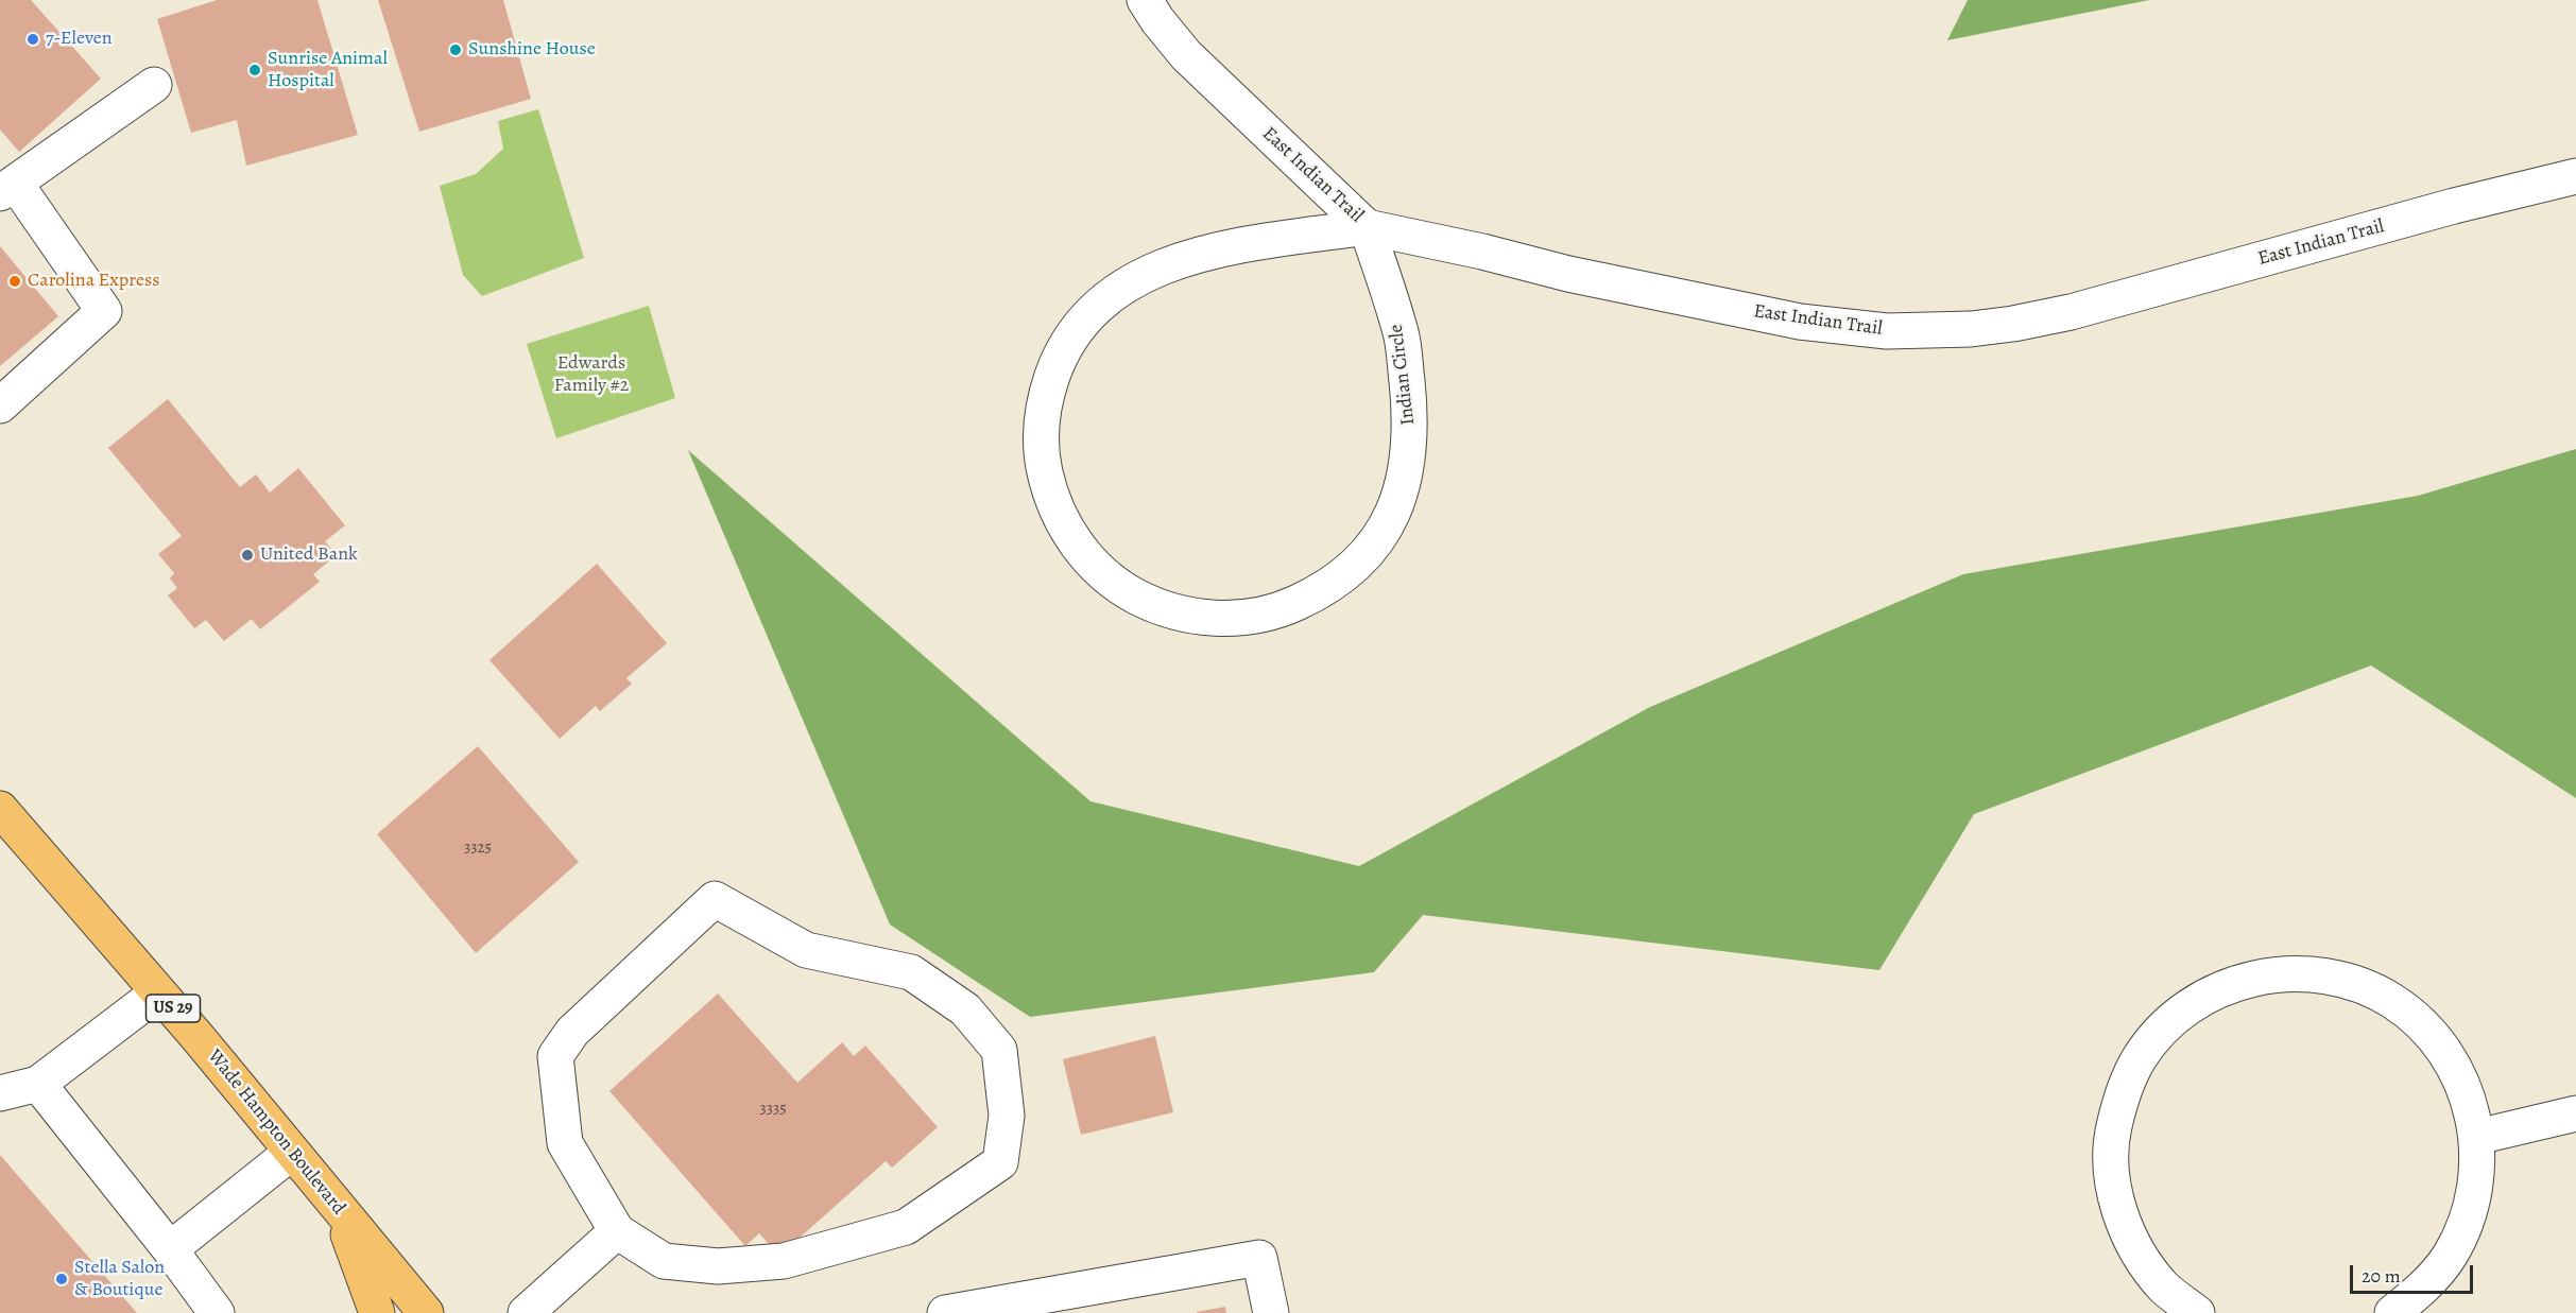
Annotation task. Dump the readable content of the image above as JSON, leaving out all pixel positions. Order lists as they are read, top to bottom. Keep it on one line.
{"streets":{"main road":["US 29","Wade Hampton Boulevard"],"street":["East Indian Trail","Indian Circle"]},"crossings":[["East Indian Trail","Indian Circle"]],"parks":["Edwards Family #2"],"places":["7-Eleven","Sunshine House","Sunrise Animal Hospital","Carolina Express","United Bank","Stella Salon & Boutique"],"house_numbers":["3325","3335"],"scale_bar":"20 m"}
